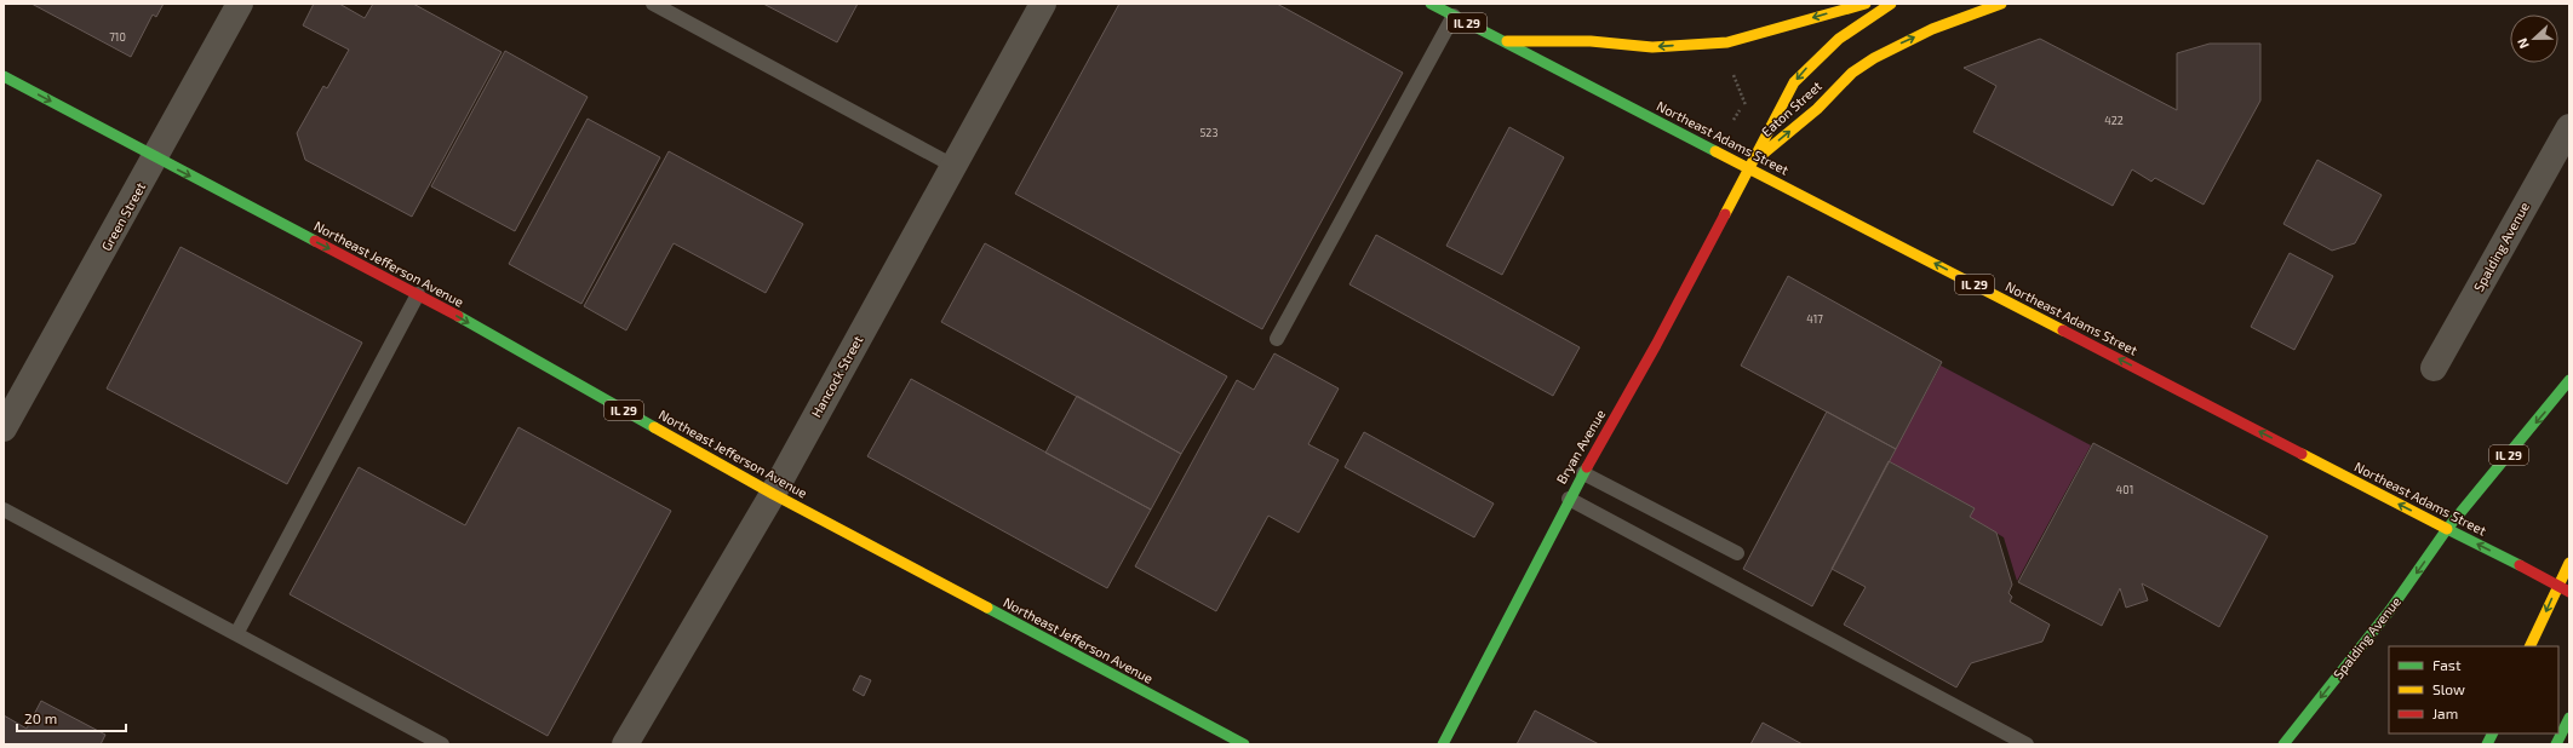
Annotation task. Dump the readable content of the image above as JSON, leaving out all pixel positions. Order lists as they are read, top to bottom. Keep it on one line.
{"streets":{"main road":["IL 29","Eaton Street","Northeast Adams Street","Spalding Avenue","Northeast Jefferson Avenue","Bryan Avenue"],"street":["Green Street","Hancock Street"]},"crossings":[["IL 29","Northeast Adams Street"],["IL 29","Spalding Avenue"],["Eaton Street","Northeast Adams Street"],["Eaton Street","Bryan Avenue"],["Northeast Adams Street","Spalding Avenue"],["Northeast Adams Street","Bryan Avenue"],["Green Street","Northeast Jefferson Avenue"],["Northeast Jefferson Avenue","Hancock Street"]],"one_way":["Northeast Adams Street","Spalding Avenue","Northeast Jefferson Avenue"],"house_numbers":["710","422","523","417","401"],"legend":["Fast","Slow","Jam"],"scale_bar":"20 m","north":"left"}
